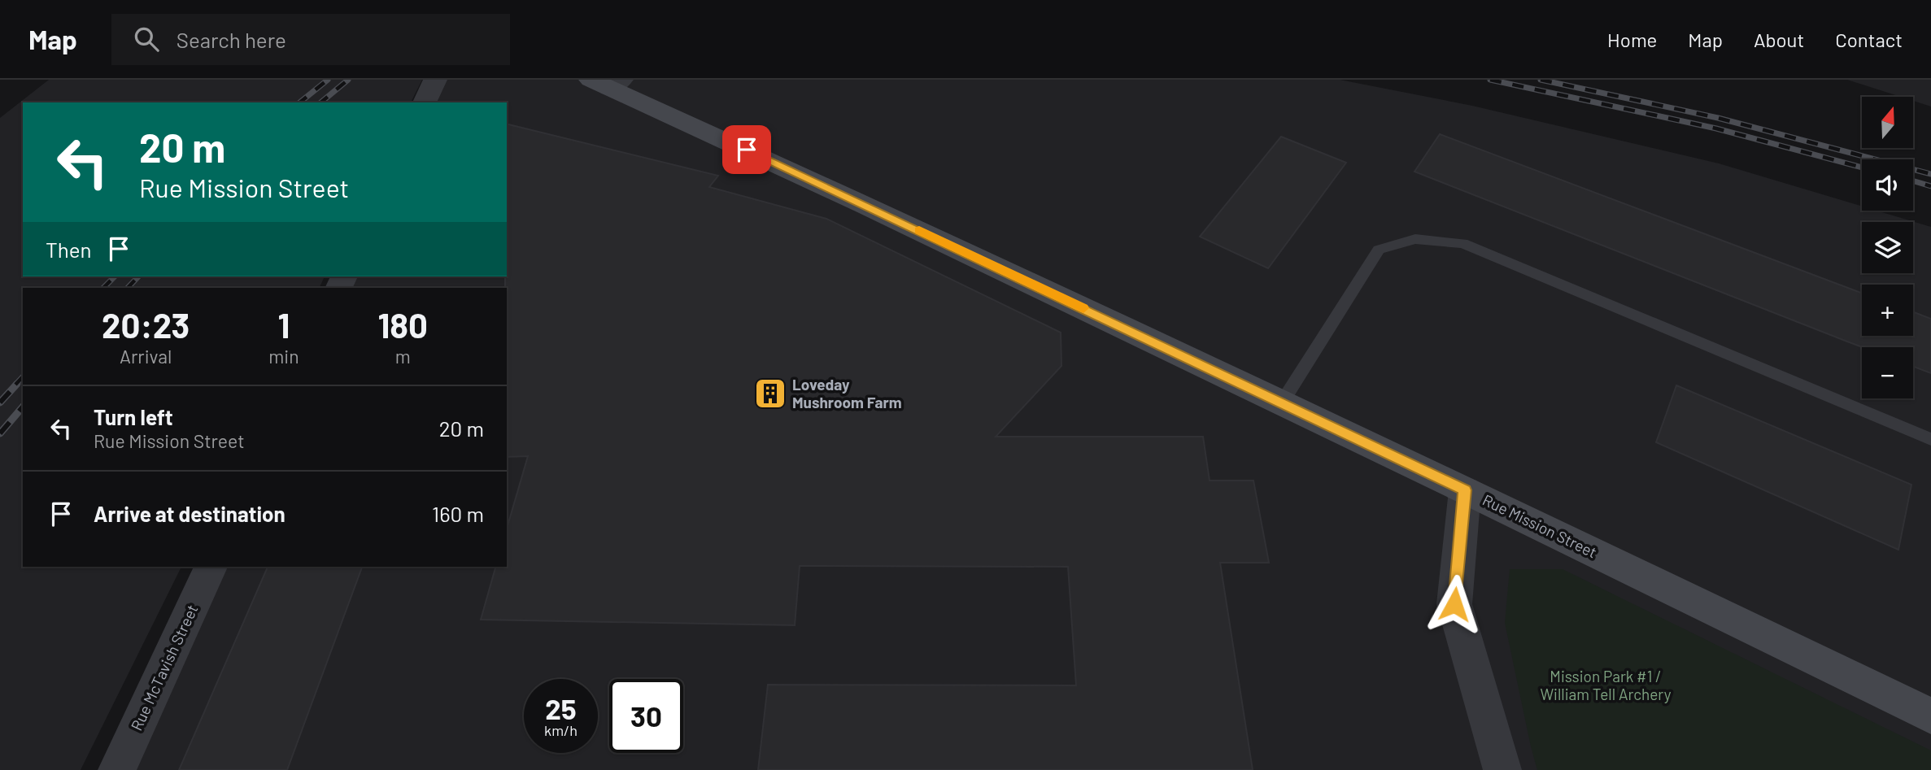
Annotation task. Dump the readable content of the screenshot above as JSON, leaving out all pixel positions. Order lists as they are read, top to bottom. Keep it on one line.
{"streets":{"street":["Rue Mission Street","Rue McTavish Street"]},"parks":["Mission Park #1 / William Tell Archery"],"places":{"building":["Loveday Mushroom Farm"]},"north":"top","page":{"header":"Map","search":"Search here","nav":["Home","Map","About","Contact"],"map_buttons":["+","−"],"turn":["20 m","Rue Mission Street"],"then":"Then","eta":["20:23","Arrival","1","min","180","m"],"list":[{"name":"Turn left","note":"Rue Mission Street","value":"20 m"},{"name":"Arrive at destination","value":"160 m"}],"speed":"25 km/h","limit":"30"}}
